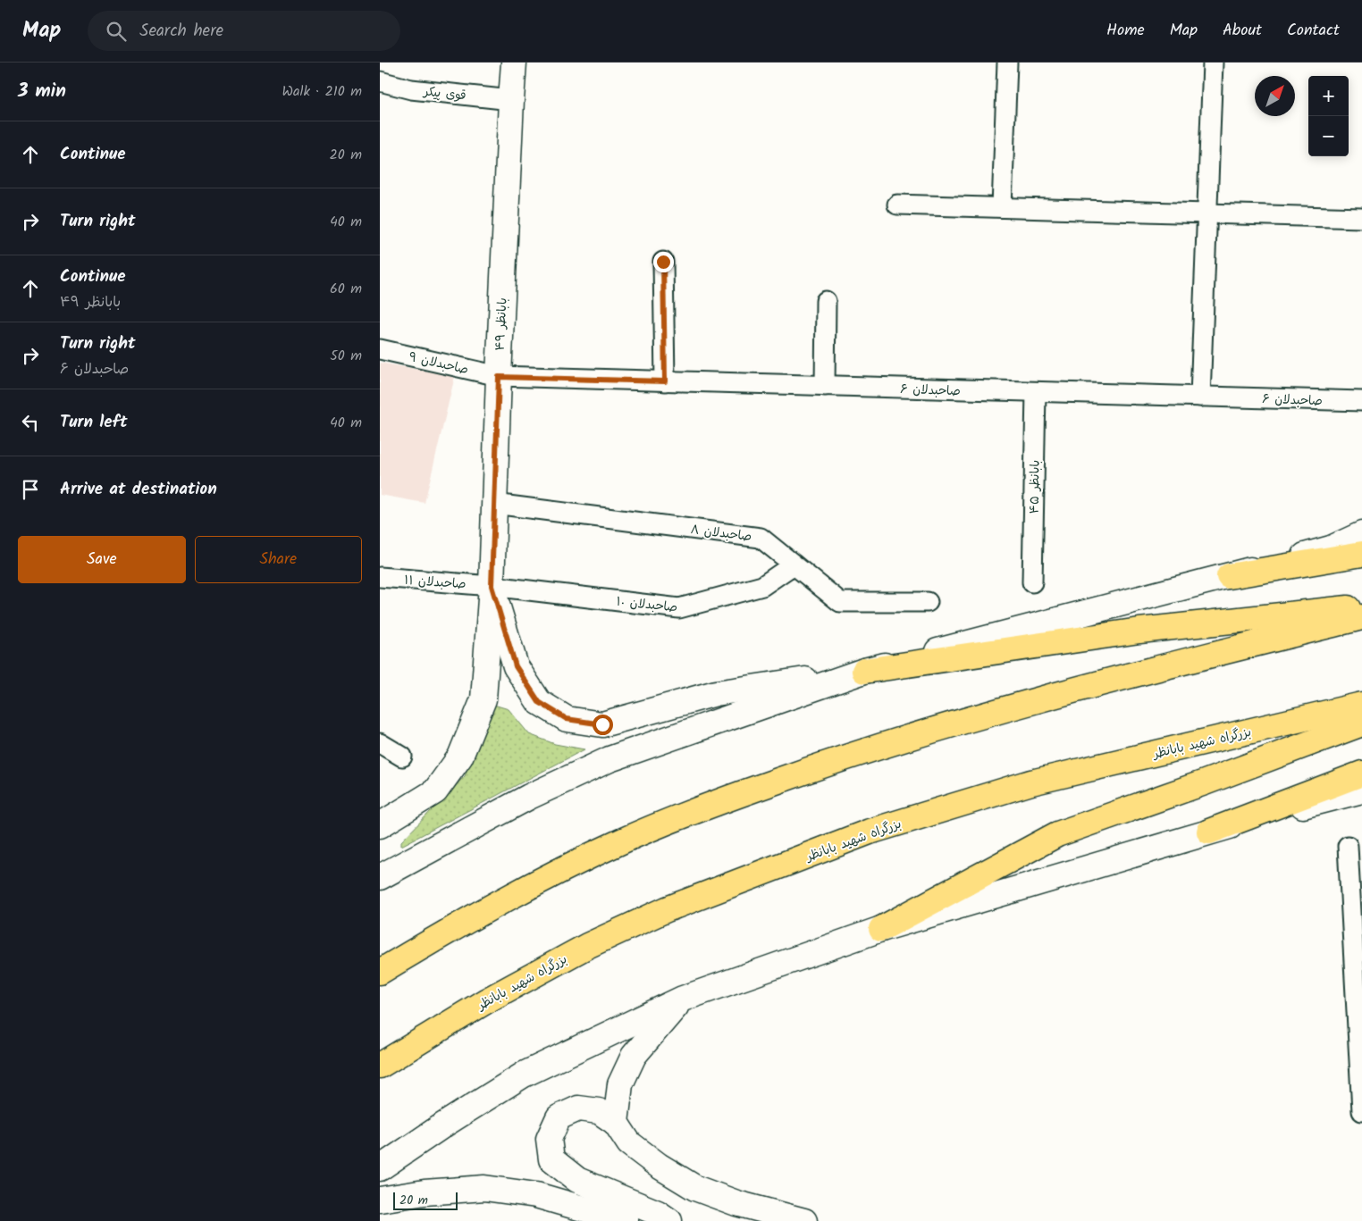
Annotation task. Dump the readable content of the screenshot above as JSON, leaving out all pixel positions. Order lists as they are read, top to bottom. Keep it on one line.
{"streets":{"highway":["بزرگراه شهید بابانظر"],"main road":["بابانظر ۴۹"],"street":["قوی پیکر","صاحبدلان ۹","صاحبدلان ۶","بابانظر ۴۵","صاحبدلان ۸","صاحبدلان ۱۱","صاحبدلان ۱۰"]},"crossings":[["قوی پیکر","بابانظر ۴۹"],["بابانظر ۴۹","صاحبدلان ۹"],["بابانظر ۴۹","صاحبدلان ۶"],["بابانظر ۴۹","صاحبدلان ۸"],["بابانظر ۴۹","صاحبدلان ۱۱"],["بابانظر ۴۹","صاحبدلان ۱۰"],["صاحبدلان ۹","صاحبدلان ۶"],["صاحبدلان ۶","بابانظر ۴۵"],["صاحبدلان ۸","صاحبدلان ۱۰"],["صاحبدلان ۱۱","صاحبدلان ۱۰"]],"scale_bar":"20 m","north":"top right","page":{"header":"Map","search":"Search here","nav":["Home","Map","About","Contact"],"heading":["3 min","Walk · 210 m"],"map_buttons":["+","−"],"list":[["Continue","20 m"],["Turn right","40 m"],["Continue","بابانظر ۴۹","60 m"],["Turn right","صاحبدلان ۶","50 m"],["Turn left","40 m"],"Arrive at destination"],"buttons":["Save","Share"],"scale":"20 m"}}
